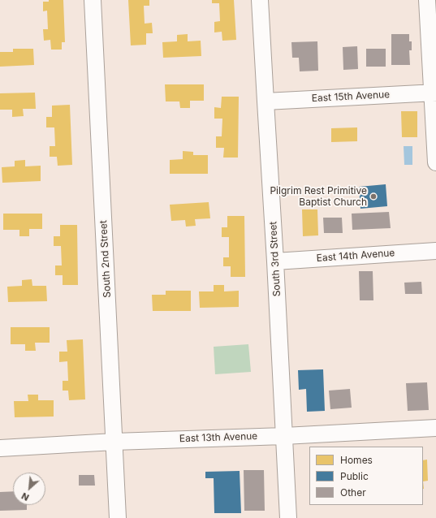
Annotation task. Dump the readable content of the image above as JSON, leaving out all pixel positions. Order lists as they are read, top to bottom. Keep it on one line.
{"streets":{"street":["East 15th Avenue","East 14th Avenue","South 2nd Street","South 3rd Street","East 13th Avenue"]},"crossings":[["East 15th Avenue","South 3rd Street"],["East 14th Avenue","South 3rd Street"],["South 2nd Street","East 13th Avenue"],["South 3rd Street","East 13th Avenue"]],"places":["Pilgrim Rest Primitive Baptist Church"],"legend":["Homes","Public","Other"],"north":"bottom left"}
